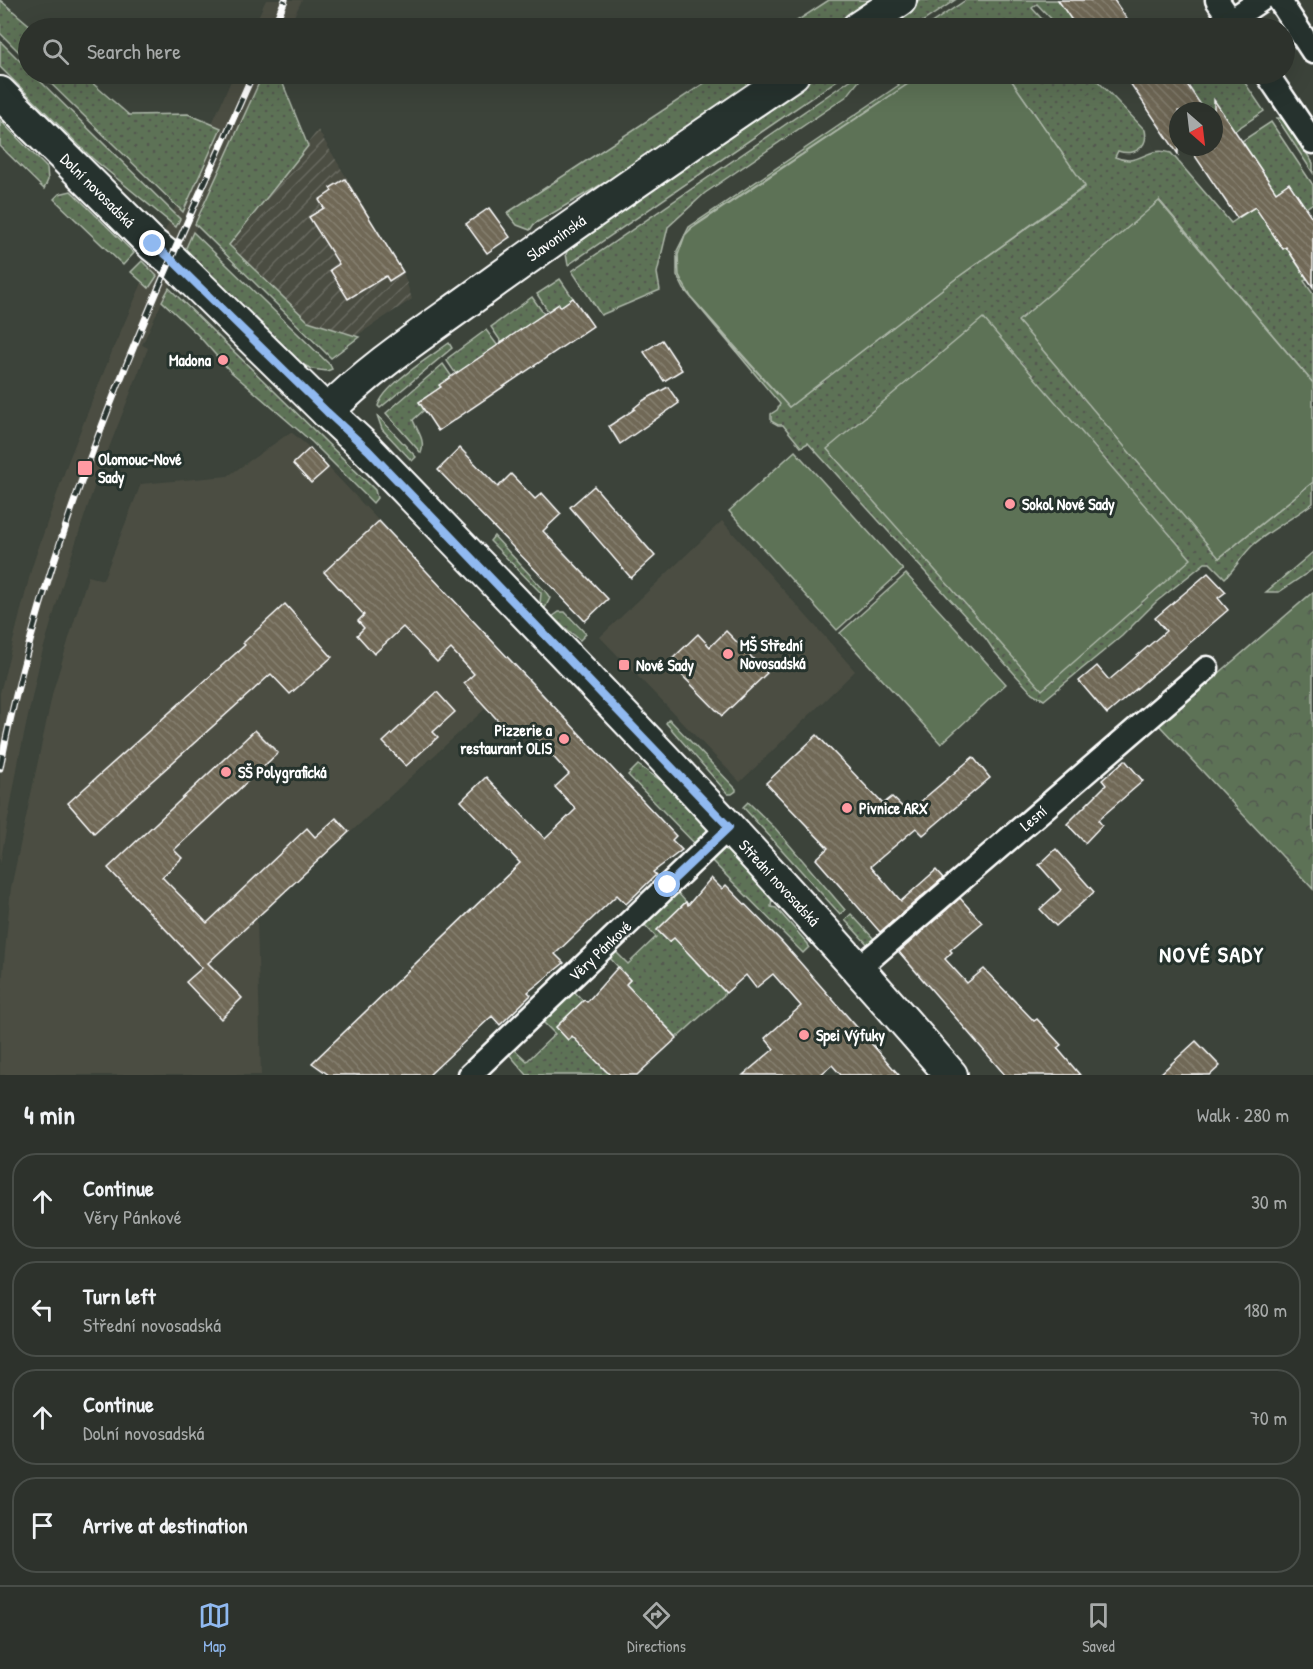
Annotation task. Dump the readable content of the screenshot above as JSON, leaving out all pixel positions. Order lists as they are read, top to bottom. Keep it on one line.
{"streets":{"main road":["Dolní novosadská","Slavonínská","Střední novosadská"],"street":["Lesní","Věry Pánkové"]},"crossings":[["Dolní novosadská","Slavonínská"],["Dolní novosadská","Střední novosadská"],["Slavonínská","Střední novosadská"],["Lesní","Střední novosadská"],["Střední novosadská","Věry Pánkové"]],"districts":["NOVÉ SADY"],"places":{"other":["Madona","Sokol Nové Sady","MŠ Střední Novosadská","Pizzerie a restaurant OLIS","SŠ Polygrafická","Pivnice ARX","Spei Výfuky"],"transit":["Olomouc-Nové Sady","Nové Sady"]},"north":"bottom right","page":{"search":"Search here","heading":["4 min","Walk · 280 m"],"list":[["Continue","Věry Pánkové","30 m"],["Turn left","Střední novosadská","180 m"],["Continue","Dolní novosadská","70 m"],"Arrive at destination"],"nav":["Map","Directions","Saved"]}}
